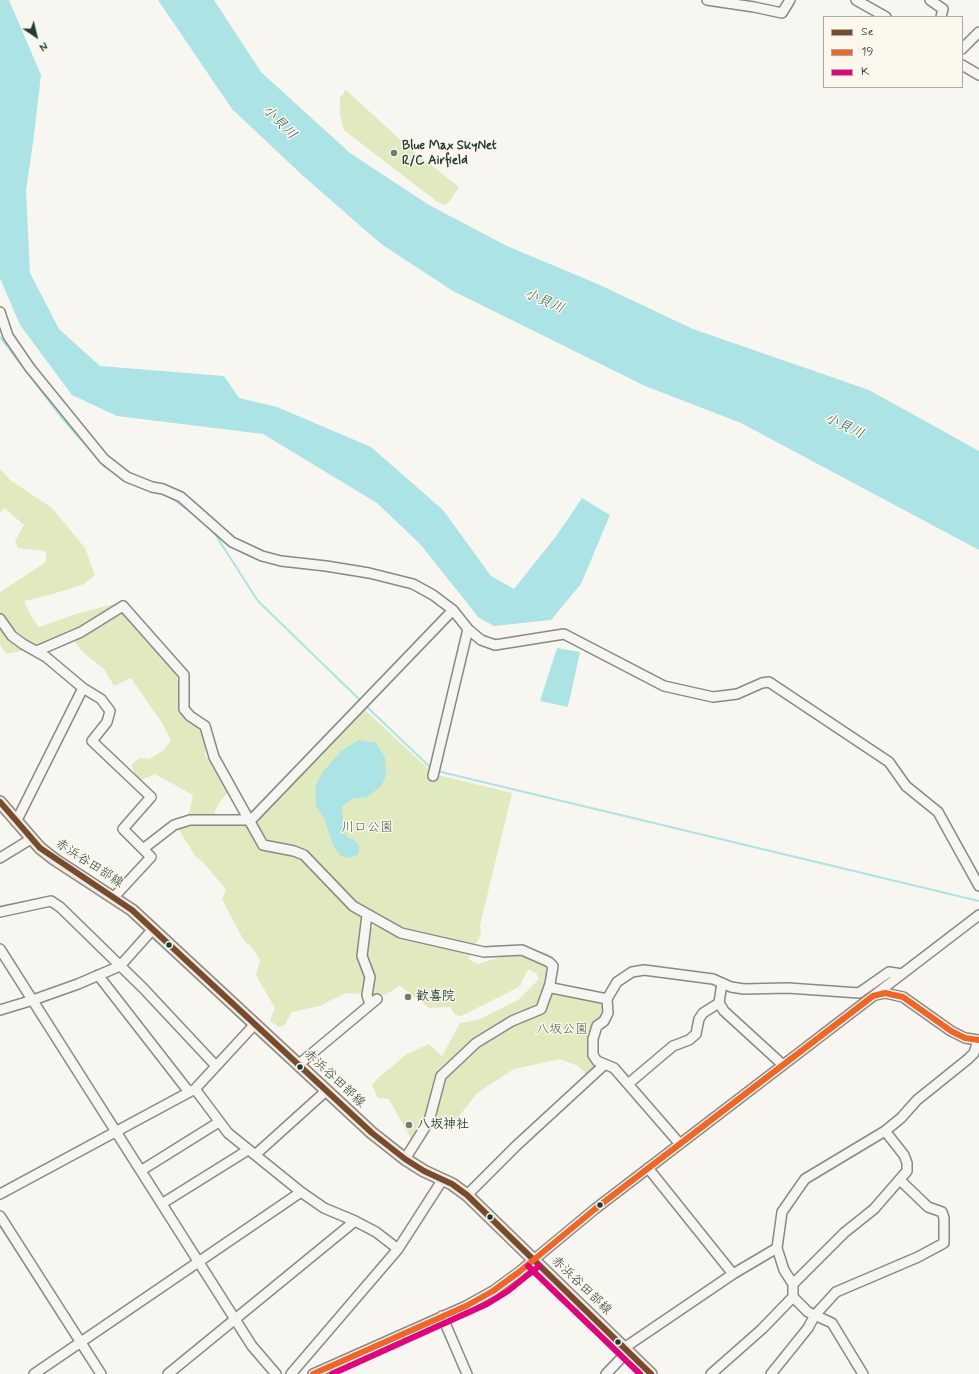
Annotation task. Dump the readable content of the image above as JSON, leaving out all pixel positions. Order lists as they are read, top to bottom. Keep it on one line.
{"streets":{"main road":["赤浜谷田部線"]},"water":["小貝川"],"parks":["川口公園","八坂公園"],"places":["Blue Max SkyNet R/C Airfield","歓喜院","八坂神社"],"lines":["transit line Se","transit line 19","transit line K"],"legend":["Se","19","K"],"north":"bottom right"}
